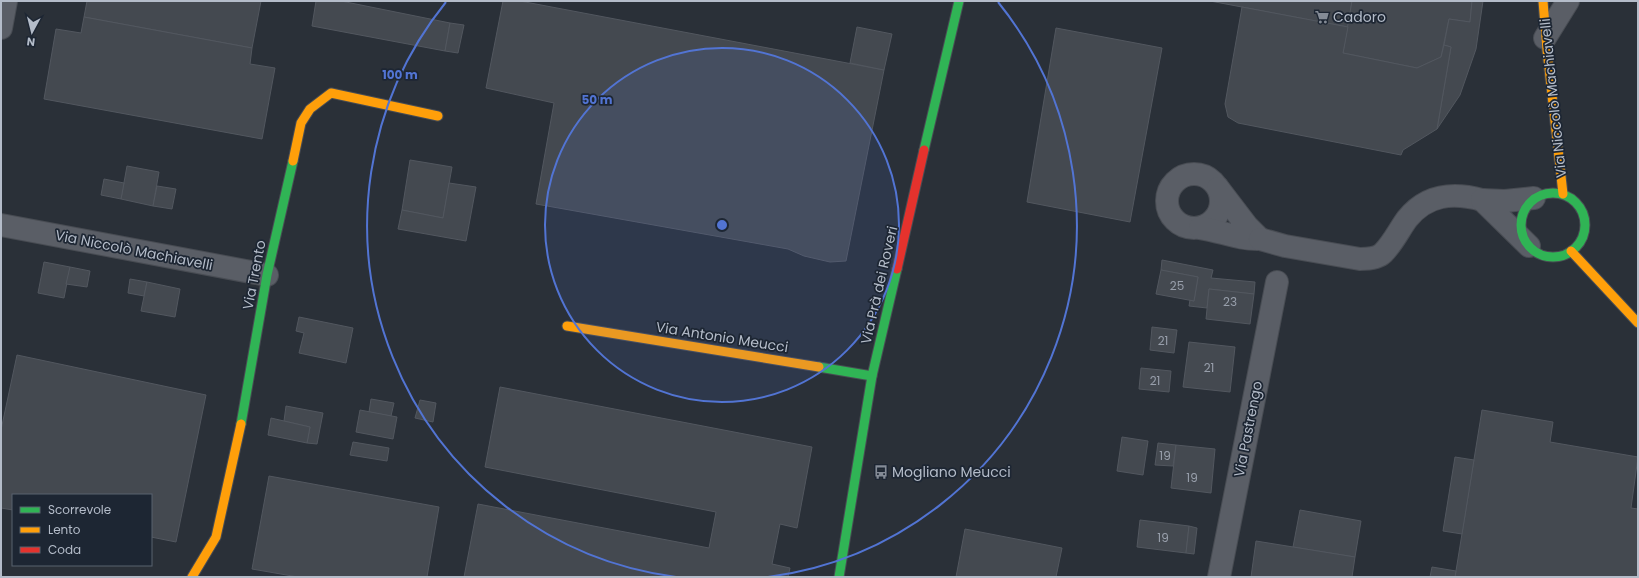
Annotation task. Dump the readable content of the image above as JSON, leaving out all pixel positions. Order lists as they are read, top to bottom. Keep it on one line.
{"streets":{"main road":["Via Niccolò Machiavelli","Via Trento","Via Prà dei Roveri","Via Antonio Meucci"],"street":["Via Pastrengo"]},"crossings":[["Via Niccolò Machiavelli","Via Trento"],["Via Prà dei Roveri","Via Antonio Meucci"]],"places":{"supermarket":["Cadoro"],"bus stop":["Mogliano Meucci"]},"house_numbers":["25","23","21","21","21","19","19","19"],"legend":["Scorrevole","Lento","Coda"],"north":"bottom","rings":["100 m","50 m"]}
